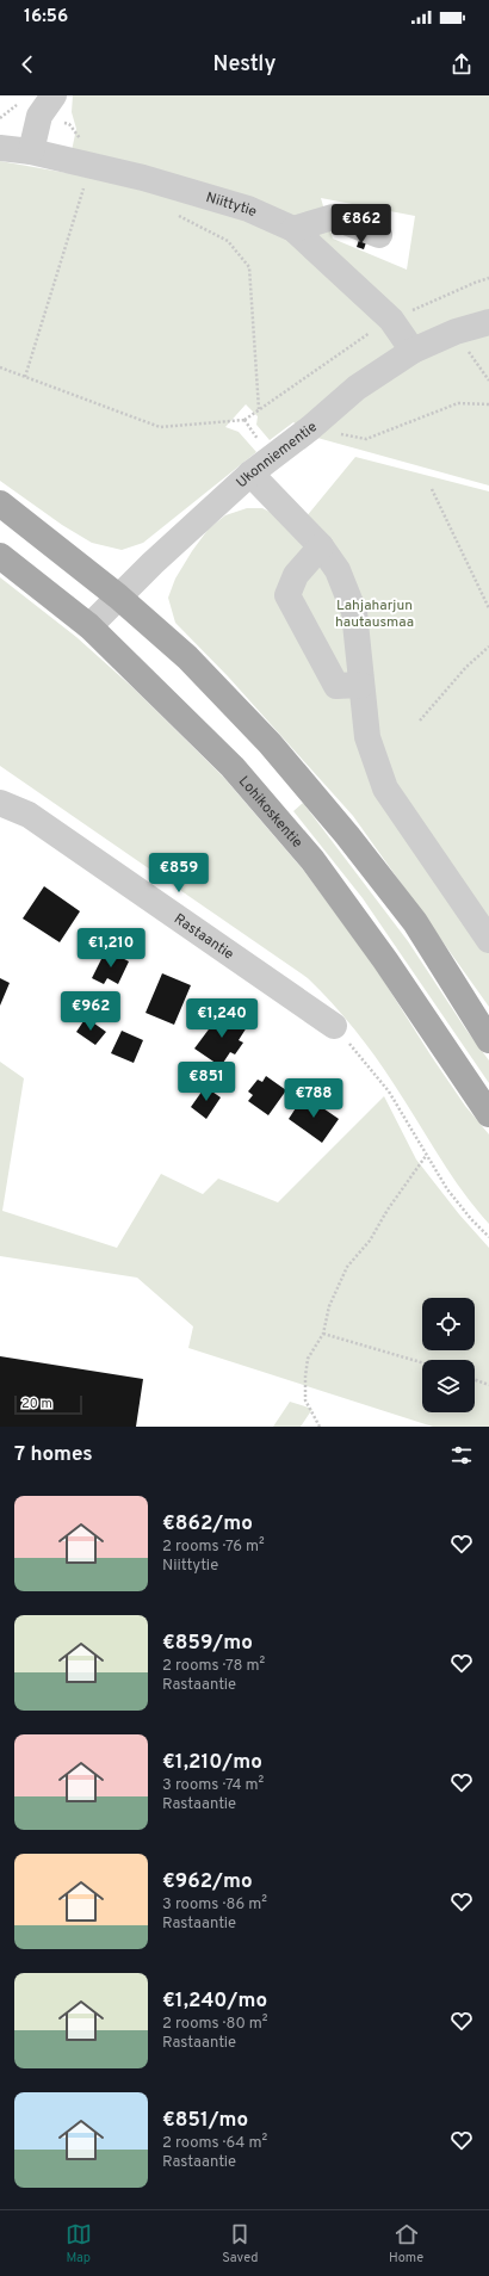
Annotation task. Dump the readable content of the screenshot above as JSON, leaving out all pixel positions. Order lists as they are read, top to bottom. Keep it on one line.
{"streets":{"main road":["Lohikoskentie"],"street":["Niittytie","Ukonniementie","Rastaantie"]},"crossings":[["Niittytie","Ukonniementie"],["Ukonniementie","Lohikoskentie"]],"parks":["Lahjaharjun hautausmaa"],"scale_bar":"20 m","page":{"status":"16:56","header":"Nestly","price":["€862","€859","€1,210","€962","€1,240","€851","€788"],"scale":"20 m","heading":"7 homes","list":[{"name":"€862/mo","note":"2 rooms · 76 m² · Niittytie"},{"name":"€859/mo","note":"2 rooms · 78 m² · Rastaantie"},{"name":"€1,210/mo","note":"3 rooms · 74 m² · Rastaantie"},{"name":"€962/mo","note":"3 rooms · 86 m² · Rastaantie"},{"name":"€1,240/mo","note":"2 rooms · 80 m² · Rastaantie"},{"name":"€851/mo","note":"2 rooms · 64 m² · Rastaantie"}],"tabs":["Map","Saved","Home"]}}
